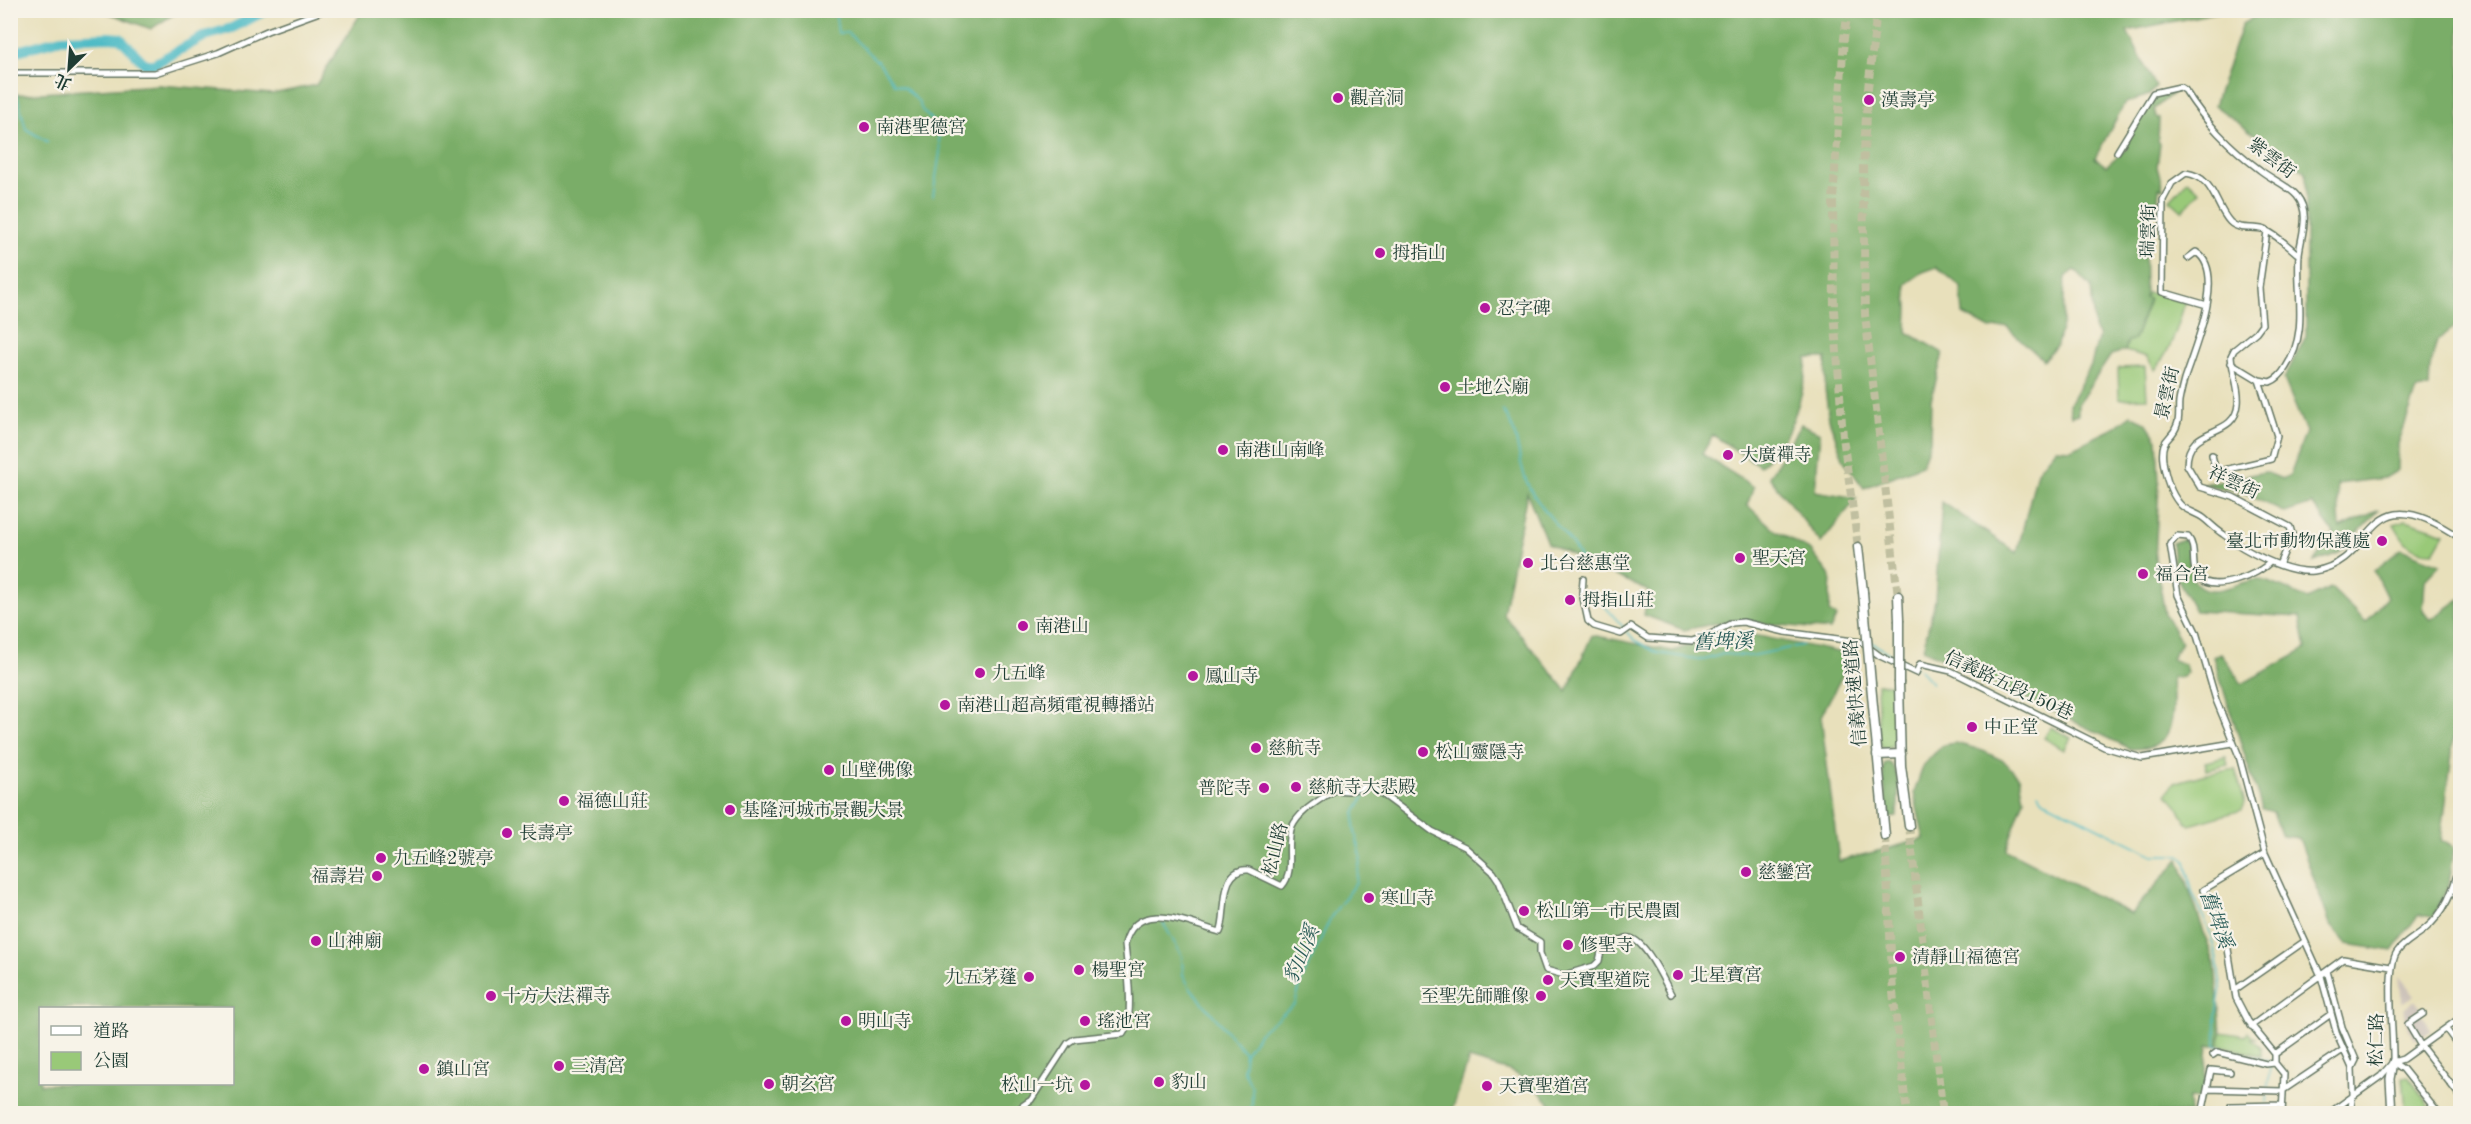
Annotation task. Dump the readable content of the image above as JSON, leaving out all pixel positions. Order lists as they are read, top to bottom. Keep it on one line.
{"streets":{"highway":["信義快速道路"],"street":["紫雲街","瑞雲街","景雲街","祥雲街","信義路五段150巷","松山路","松仁路"]},"crossings":[["瑞雲街","景雲街"],["景雲街","祥雲街"]],"water":["舊埤溪","豹山溪"],"places":["觀音洞","漢壽亭","南港聖德宮","拇指山","忍字碑","土地公廟","南港山南峰","大廣禪寺","臺北市動物保護處","聖天宮","北台慈惠堂","福合宮","拇指山莊","南港山","九五峰","鳳山寺","南港山超高頻電視轉播站","中正堂","慈航寺","松山靈隱寺","山壁佛像","慈航寺大悲殿","普陀寺","福德山莊","基隆河城市景觀大景","長壽亭","九五峰2號亭","慈鑾宮","福壽岩","寒山寺","松山第一市民農園","山神廟","修聖寺","清靜山福德宮","楊聖宮","北星寶宮","九五茅蓬","天寶聖道院","十方大法禪寺","至聖先師雕像","明山寺","瑤池宮","三清宮","鎮山宮","豹山","朝玄宮","松山一坑","天寶聖道宮"],"legend":["道路","公園"],"north":"bottom left"}
